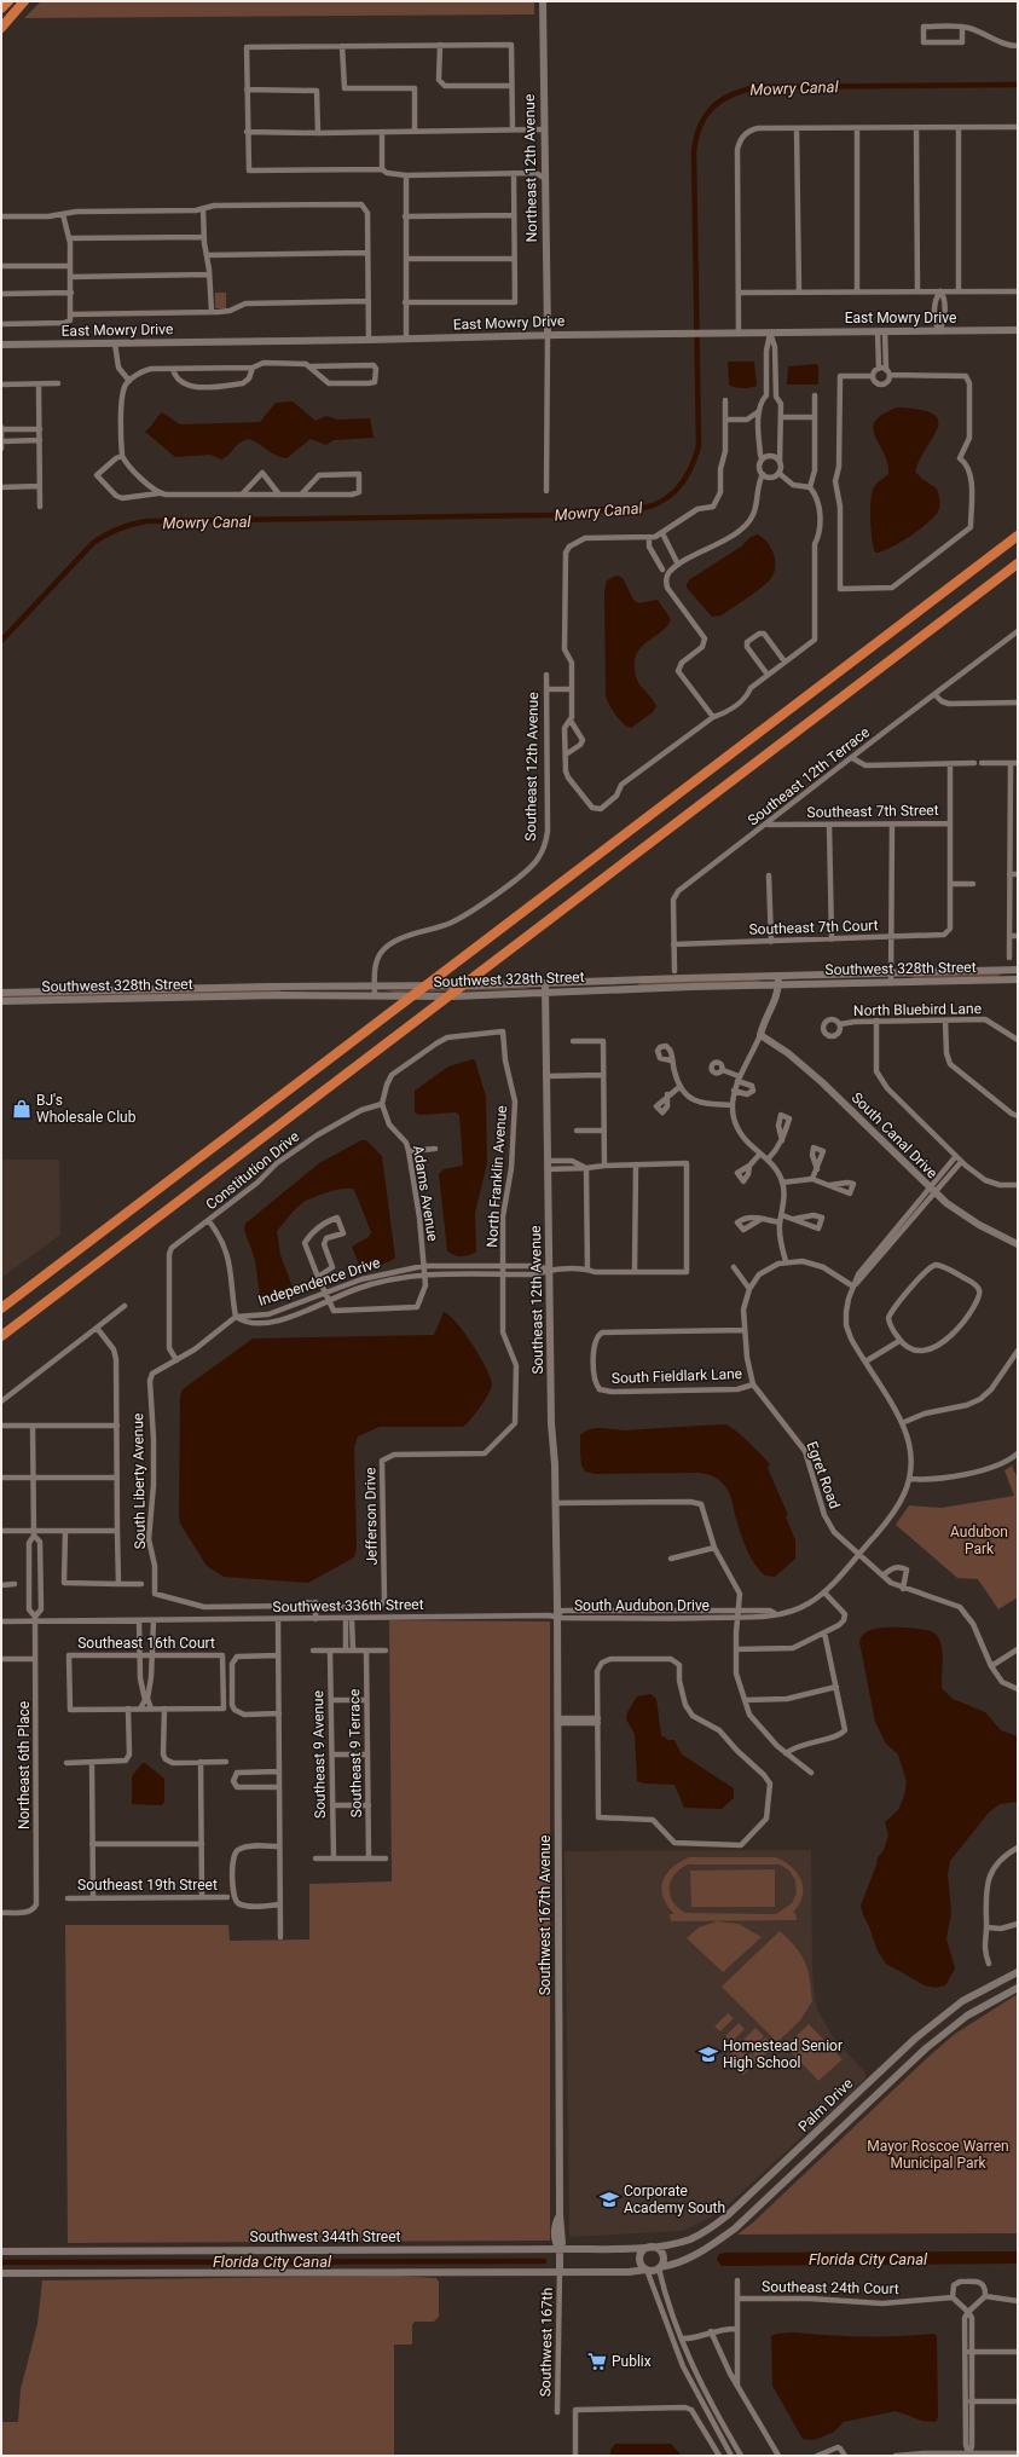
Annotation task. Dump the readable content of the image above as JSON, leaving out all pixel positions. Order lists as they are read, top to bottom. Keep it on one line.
{"streets":{"street":["Northeast 12th Avenue","East Mowry Drive","Southeast 12th Avenue","Southeast 12th Terrace","Southeast 7th Street","Southeast 7th Court","Southwest 328th Street","North Bluebird Lane","South Canal Drive","Constitution Drive","North Franklin Avenue","Adams Avenue","Independence Drive","South Fieldlark Lane","Egret Road","South Liberty Avenue","Jefferson Drive","Southwest 336th Street","South Audubon Drive","Southeast 16th Court","Southeast 9 Terrace","Southeast 9 Avenue","Northeast 6th Place","Southeast 19th Street","Southwest 167th Avenue","Palm Drive","Southwest 344th Street","Southeast 24th Court","Southwest 167th"]},"crossings":[["Northeast 12th Avenue","East Mowry Drive"],["Southeast 12th Avenue","Southwest 328th Street"],["Southeast 12th Avenue","Independence Drive"],["Southeast 12th Avenue","Southwest 336th Street"],["Southeast 12th Avenue","South Audubon Drive"],["Southeast 12th Avenue","Southwest 167th Avenue"],["Southeast 12th Terrace","Southeast 7th Street"],["Southeast 12th Terrace","Southeast 7th Court"],["South Canal Drive","South Audubon Drive"],["Constitution Drive","North Franklin Avenue"],["Constitution Drive","Adams Avenue"],["Constitution Drive","South Liberty Avenue"],["North Franklin Avenue","Adams Avenue"],["North Franklin Avenue","Independence Drive"],["North Franklin Avenue","Jefferson Drive"],["Adams Avenue","Independence Drive"],["South Fieldlark Lane","Egret Road"],["Egret Road","South Audubon Drive"],["South Liberty Avenue","Jefferson Drive"],["Southwest 336th Street","South Audubon Drive"],["Southwest 336th Street","Northeast 6th Place"],["Southwest 336th Street","Southwest 167th Avenue"],["South Audubon Drive","Southwest 167th Avenue"],["Southwest 167th Avenue","Southwest 344th Street"],["Southwest 167th Avenue","Southwest 167th"],["Palm Drive","Southwest 344th Street"]],"water":["Mowry Canal","Florida City Canal"],"parks":["Audubon Park","Mayor Roscoe Warren Municipal Park"],"places":{"shop":["BJ's Wholesale Club"],"school or university":["Homestead Senior High School","Corporate Academy South"],"supermarket":["Publix"]}}
